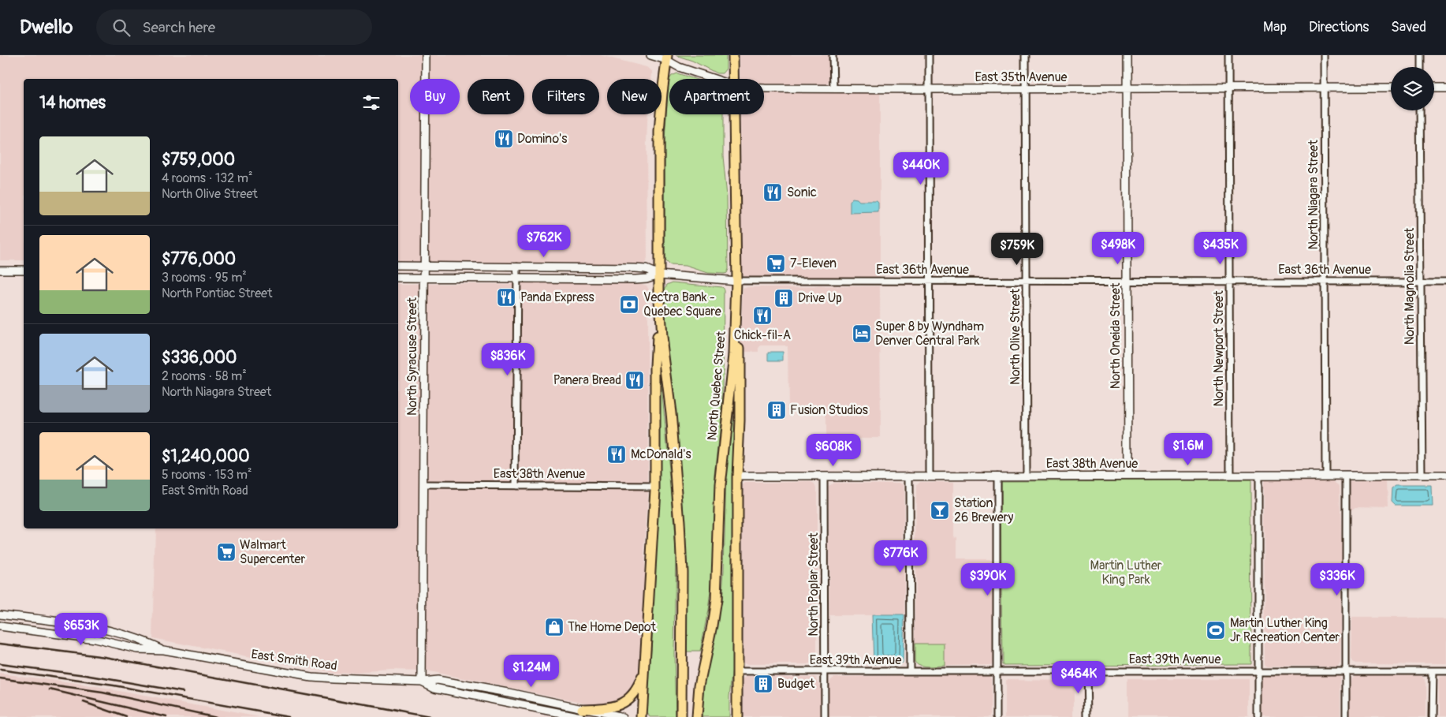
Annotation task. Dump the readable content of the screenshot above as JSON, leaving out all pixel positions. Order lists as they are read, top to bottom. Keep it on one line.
{"streets":{"main road":["North Quebec Street"],"street":["East 35th Avenue","North Niagara Street","East 36th Avenue","North Magnolia Street","North Oneida Street","North Olive Street","North Newport Street","North Syracuse Street","East 38th Avenue","North Poplar Street","East 39th Avenue","East Smith Road"]},"crossings":[["East 35th Avenue","North Niagara Street"],["East 35th Avenue","North Oneida Street"],["East 35th Avenue","North Olive Street"],["East 35th Avenue","North Newport Street"],["North Niagara Street","East 36th Avenue"],["North Niagara Street","East 38th Avenue"],["East 36th Avenue","North Magnolia Street"],["East 36th Avenue","North Oneida Street"],["East 36th Avenue","North Olive Street"],["East 36th Avenue","North Newport Street"],["East 36th Avenue","North Syracuse Street"],["East 36th Avenue","North Quebec Street"],["North Magnolia Street","East 38th Avenue"],["North Oneida Street","East 38th Avenue"],["North Olive Street","East 38th Avenue"],["North Newport Street","East 38th Avenue"],["North Syracuse Street","East 38th Avenue"],["North Syracuse Street","East Smith Road"],["East 38th Avenue","North Poplar Street"],["North Poplar Street","East 39th Avenue"]],"parks":["Martin Luther King Park"],"places":{"restaurant":["Domino's","Sonic","Panda Express","Chick-fil-A","Panera Bread","McDonald's"],"supermarket":["7-Eleven","Walmart Supercenter"],"building":["Drive Up","Fusion Studios","Budget"],"bank":["Vectra Bank - Quebec Square"],"hotel":["Super 8 by Wyndham Denver Central Park"],"bar":["Station 26 Brewery"],"shop":["The Home Depot"],"sports":["Martin Luther King Jr Recreation Center"]},"page":{"header":"Dwello","search":"Search here","nav":["Map","Directions","Saved"],"chip":["Buy","Rent","Filters","New","Apartment"],"heading":"14 homes","list":[{"name":"$759,000","note":"4 rooms · 132 m² · North Olive Street"},{"name":"$776,000","note":"3 rooms · 95 m² · North Pontiac Street"},{"name":"$336,000","note":"2 rooms · 58 m² · North Niagara Street"},{"name":"$1,240,000","note":"5 rooms · 153 m² · East Smith Road"}],"price":["$440K","$762K","$498K","$435K","$759K","$836K","$1.6M","$608K","$776K","$390K","$336K","$653K","$1.24M","$464K"]}}
